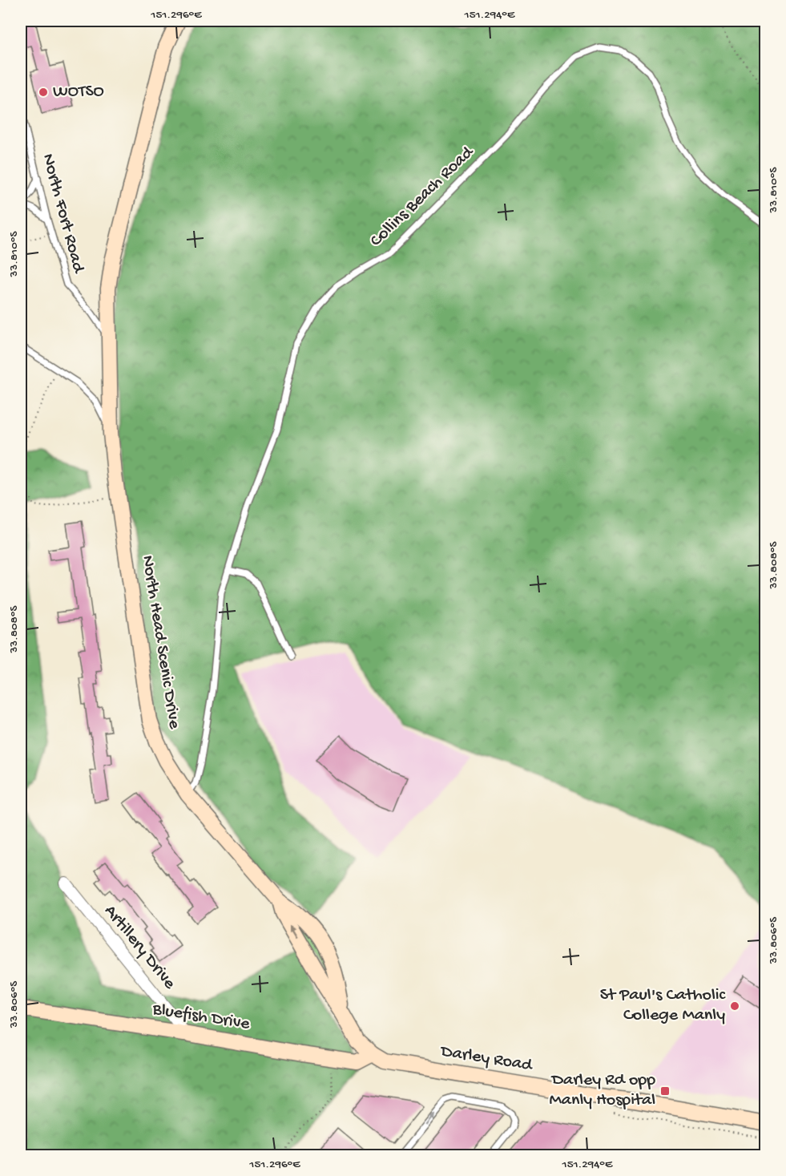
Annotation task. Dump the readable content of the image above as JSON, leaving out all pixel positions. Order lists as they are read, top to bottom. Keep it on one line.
{"streets":{"street":["North Head Scenic Drive","Artillery Drive","Bluefish Drive","Darley Road"],"lane":["Collins Beach Road","North Fort Road"]},"crossings":[["Collins Beach Road","North Head Scenic Drive"],["North Fort Road","North Head Scenic Drive"],["North Head Scenic Drive","Bluefish Drive"],["North Head Scenic Drive","Darley Road"],["Artillery Drive","Bluefish Drive"],["Bluefish Drive","Darley Road"]],"places":{"other":["WOTSO","St Paul's Catholic College Manly"],"transit":["Darley Rd opp Manly Hospital"]},"coordinates":["151.296°E","151.294°E","33.810°S","33.808°S","33.806°S"]}
